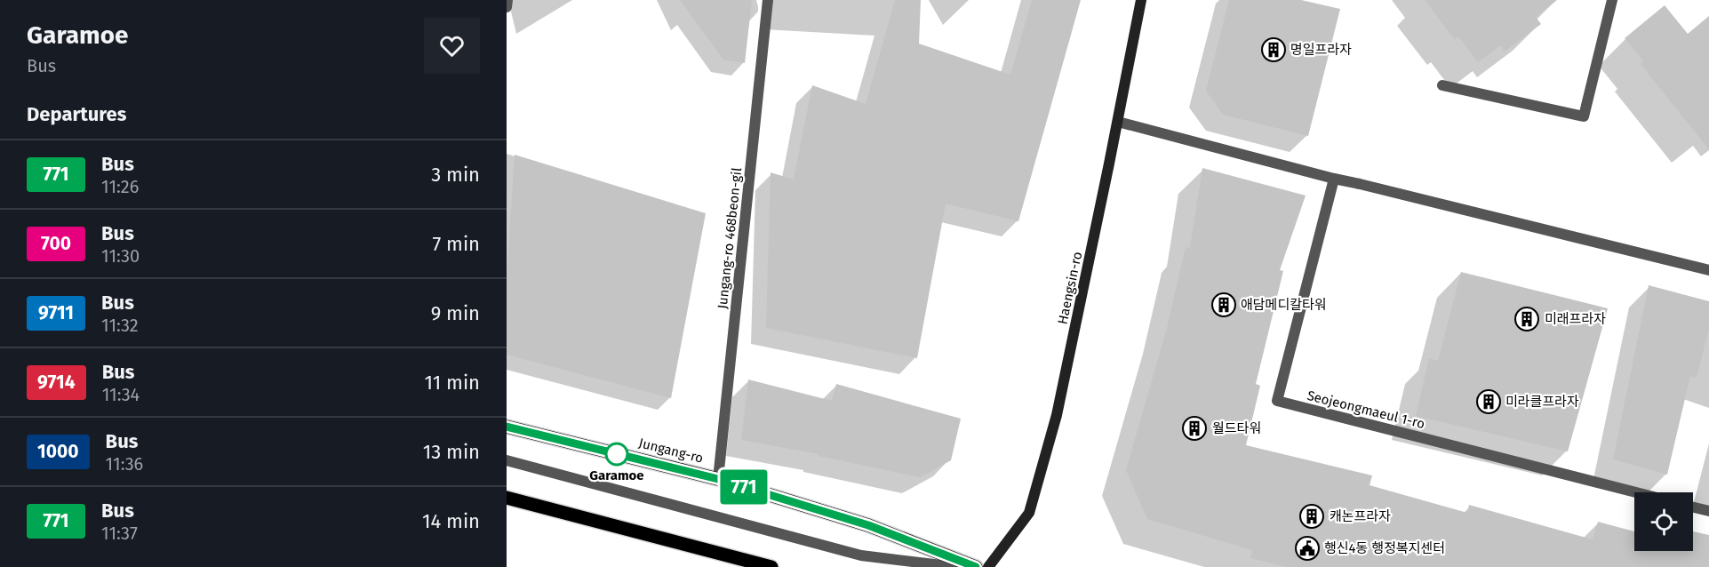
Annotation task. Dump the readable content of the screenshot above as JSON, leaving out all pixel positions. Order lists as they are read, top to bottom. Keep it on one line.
{"streets":{"main road":["Haengsin-ro","Jungang-ro"],"street":["Jungang-ro 468beon-gil","Seojeongmaeul 1-ro"]},"crossings":[["Jungang-ro 468beon-gil","Jungang-ro"]],"places":{"building":["명일프라자","애담메디칼타워","미래프라자","미라클프라자","월드타워","캐논프라자"],"other":["Garamoe"],"public building":["행신4동 행정복지센터"]},"lines":["bus line 771"],"page":{"heading":[["Garamoe","Bus"],"Departures"],"on_map":"771","list":[{"mark":"771","name":"Bus","note":"11:26","value":"3 min"},{"mark":"700","name":"Bus","note":"11:30","value":"7 min"},{"mark":"9711","name":"Bus","note":"11:32","value":"9 min"},{"mark":"9714","name":"Bus","note":"11:34","value":"11 min"},{"mark":"1000","name":"Bus","note":"11:36","value":"13 min"},{"mark":"771","name":"Bus","note":"11:37","value":"14 min"}]}}
